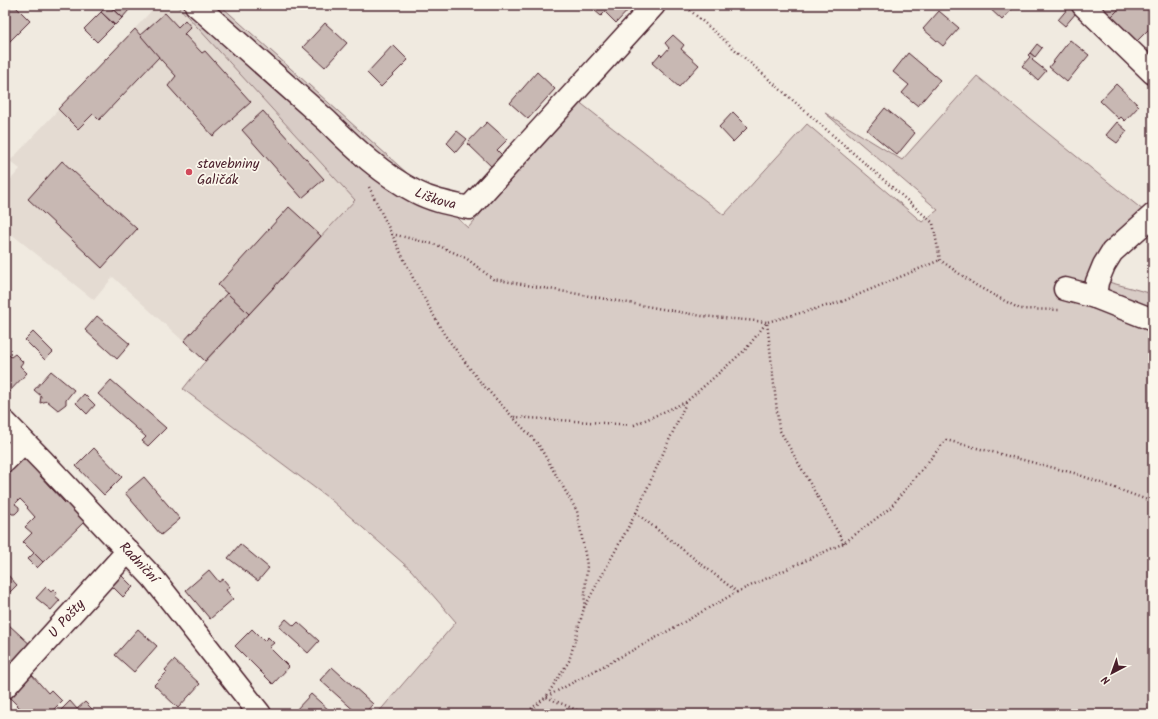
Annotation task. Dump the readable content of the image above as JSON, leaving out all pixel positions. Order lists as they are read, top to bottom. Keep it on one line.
{"streets":{"street":["Liškova","Radniční","U Pošty"]},"crossings":[["Radniční","U Pošty"]],"places":["stavebniny Galičák"],"north":"bottom left"}
